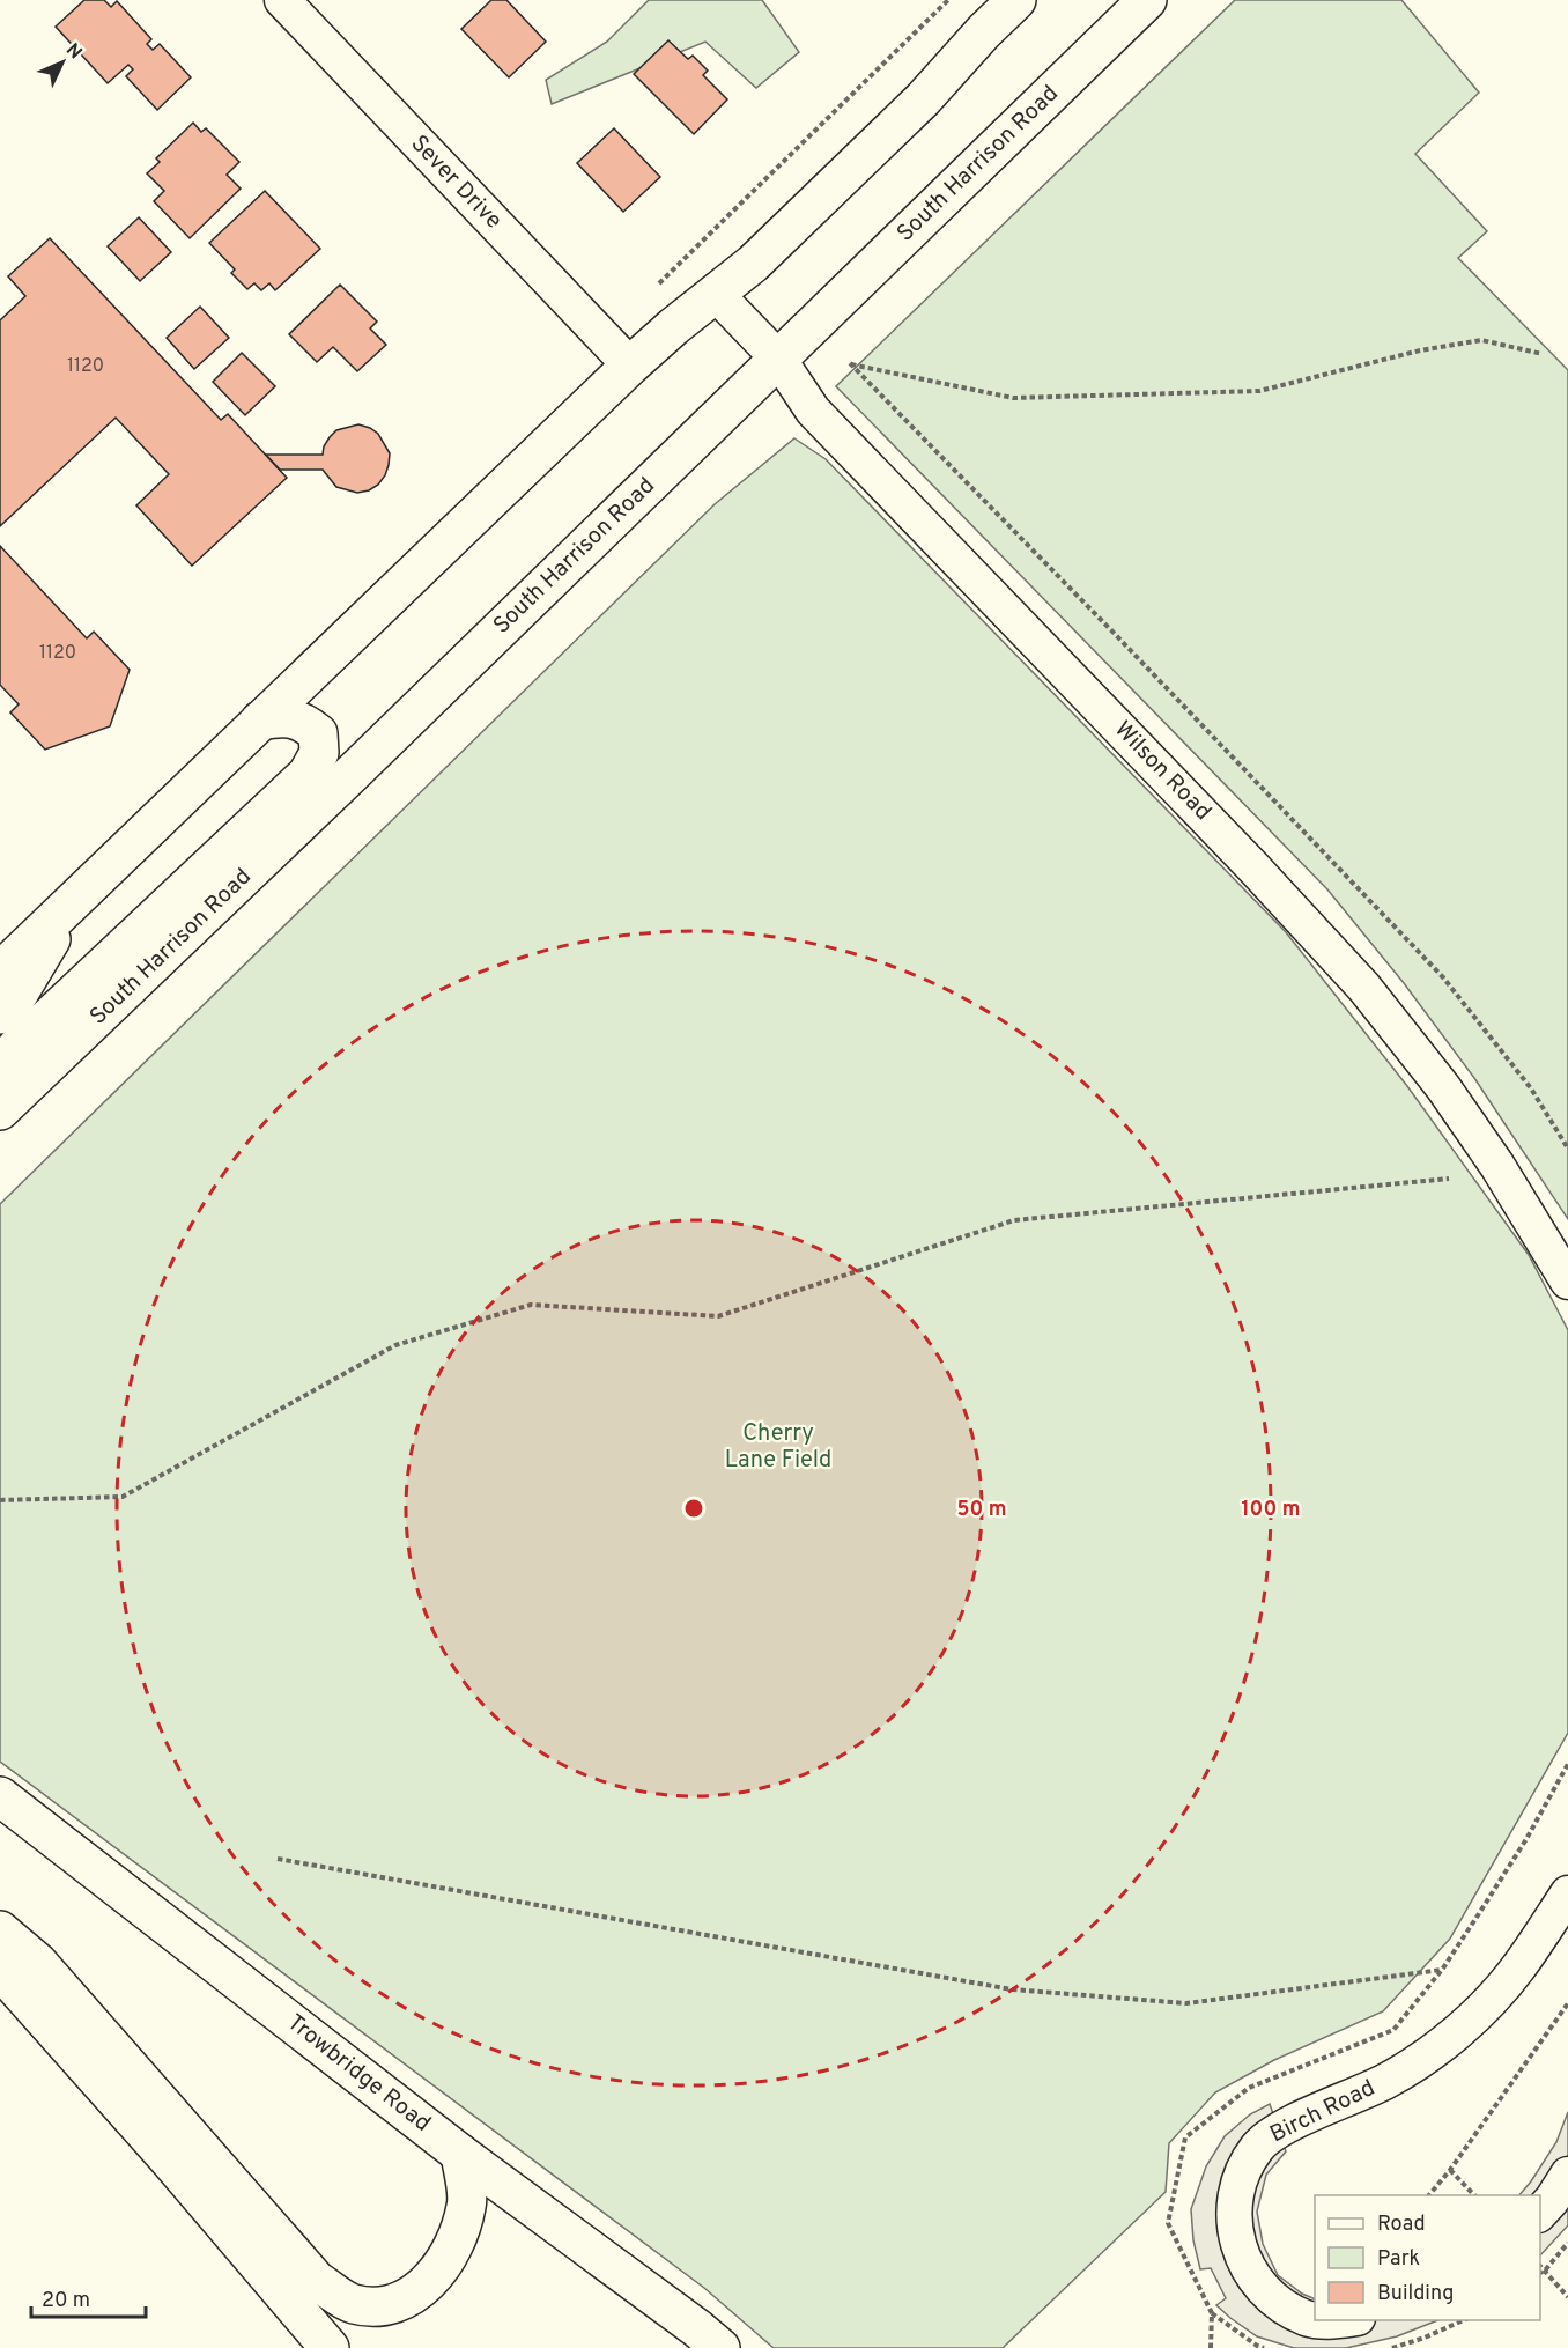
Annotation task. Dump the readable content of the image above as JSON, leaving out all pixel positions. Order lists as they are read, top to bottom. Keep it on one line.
{"streets":{"street":["South Harrison Road","Sever Drive","Wilson Road","Trowbridge Road","Birch Road"]},"crossings":[["South Harrison Road","Wilson Road"]],"parks":["Cherry Lane Field"],"house_numbers":["1120","1120"],"legend":["Road","Park","Building"],"scale_bar":"20 m","north":"top right","rings":["50 m","100 m"]}
